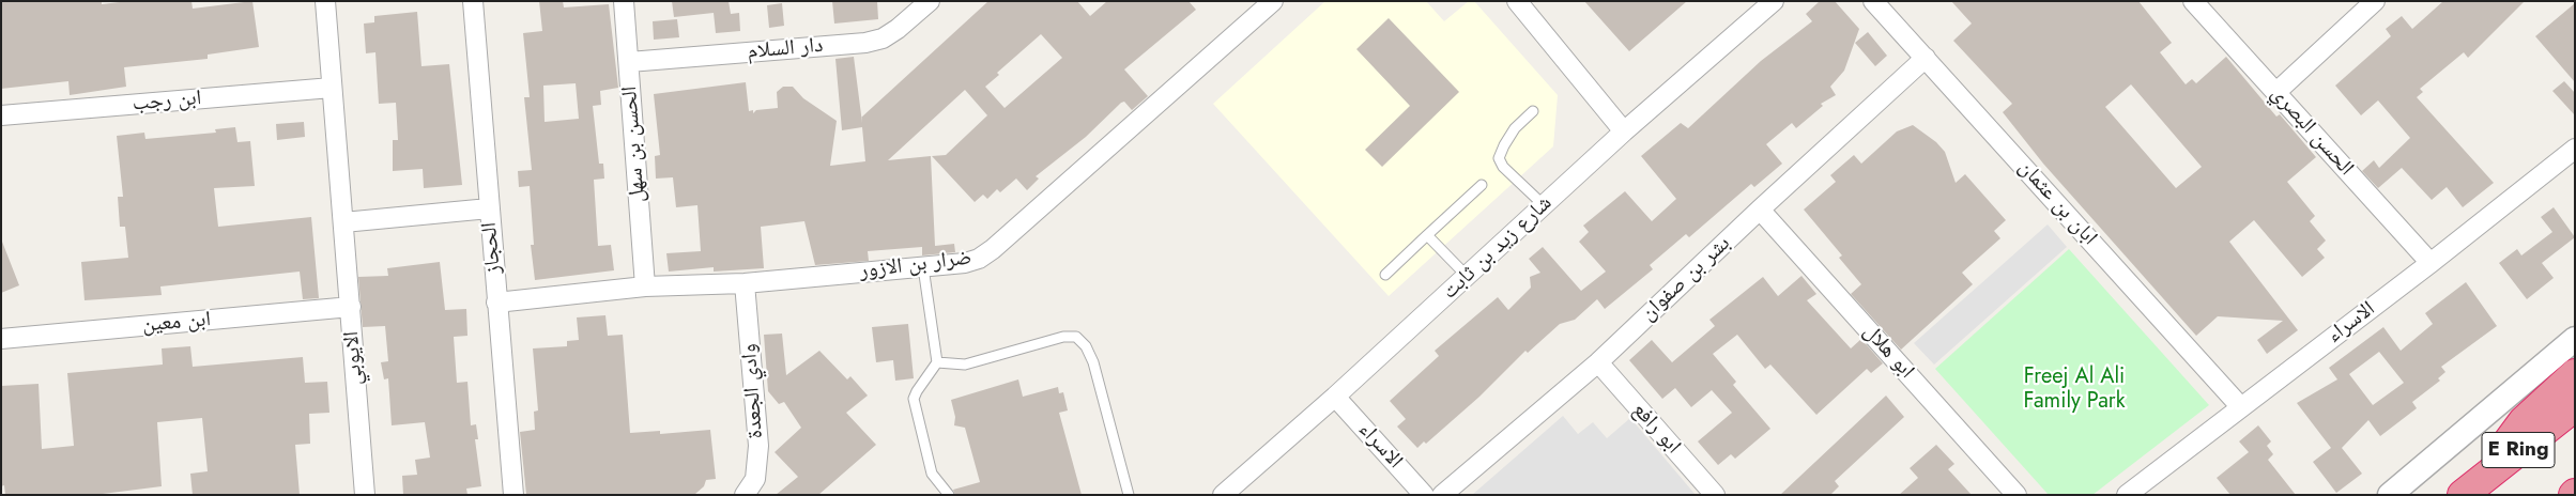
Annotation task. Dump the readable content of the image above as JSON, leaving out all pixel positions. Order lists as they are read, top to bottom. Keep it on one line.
{"streets":{"highway":["E Ring"],"street":["دار السلام","ابن رجب","الحسن البصري","الحسن بن سهل","ابان بن عثمان","الحجاز","شارع زيد بن ثابت","ضرار بن الازور","بشر بن صفوان","ابن معين","الاسراء","ابو هلال","الايوبي","وادي الجعدة","ابو رافع"]},"crossings":[["دار السلام","الحسن بن سهل"],["ابن رجب","الايوبي"],["الحسن البصري","الاسراء"],["الحسن بن سهل","ضرار بن الازور"],["ابان بن عثمان","بشر بن صفوان"],["ابان بن عثمان","الاسراء"],["الحجاز","ضرار بن الازور"],["شارع زيد بن ثابت","الاسراء"],["ضرار بن الازور","وادي الجعدة"],["بشر بن صفوان","ابو هلال"],["بشر بن صفوان","ابو رافع"],["ابن معين","الايوبي"]],"parks":["Freej Al Ali Family Park"]}
